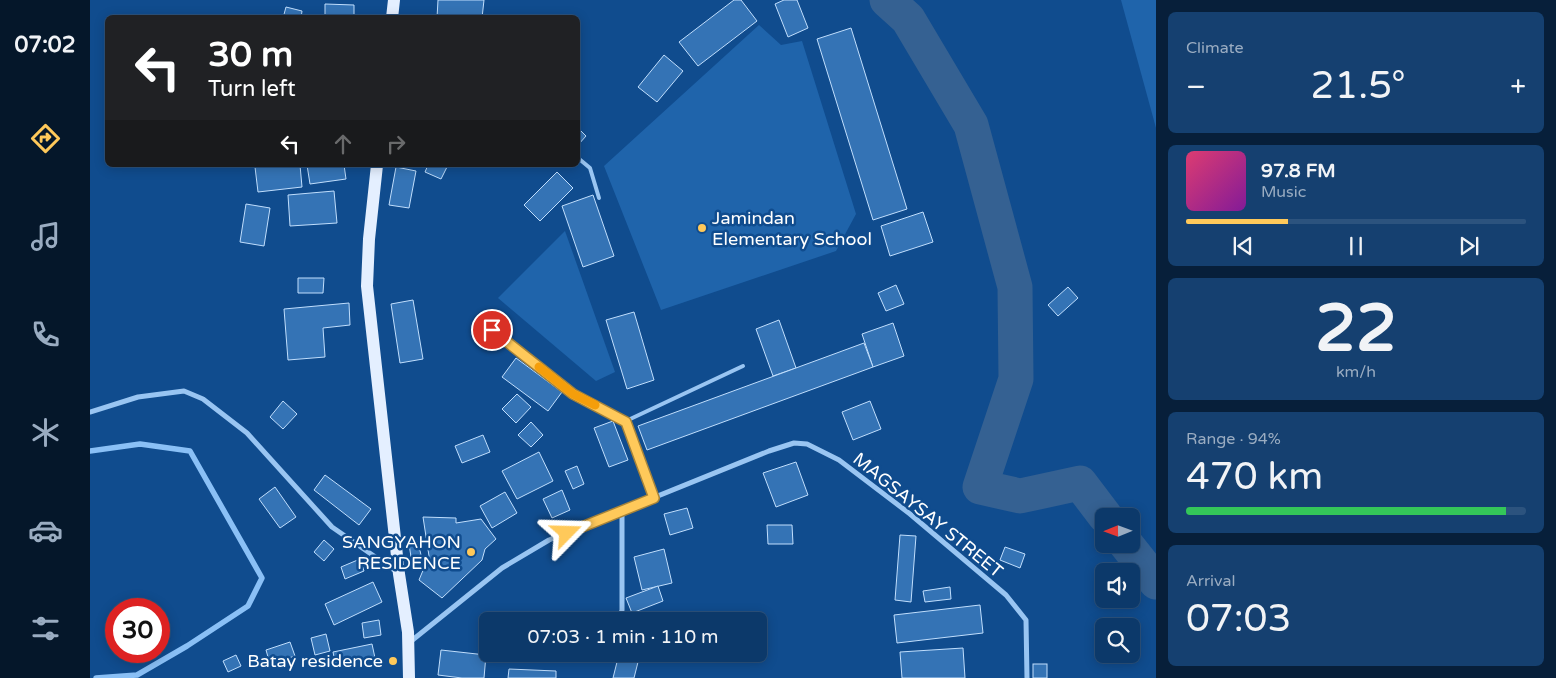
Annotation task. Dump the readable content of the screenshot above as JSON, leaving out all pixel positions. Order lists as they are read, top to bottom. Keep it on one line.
{"streets":{"street":["MAGSAYSAY STREET"]},"places":["Jamindan Elementary School","SANGYAHON RESIDENCE","Batay residence"],"north":"left","page":{"tabs":"07:02","tile":["Climate",["22","km/h"],["Range · 94%","470 km"],["Arrival","07:03"]],"turn":["30 m","Turn left"],"heat":["−","21.5°","+"],"song":["97.8 FM","Music"],"limit":"30","trip":"07:03 · 1 min · 110 m"}}
